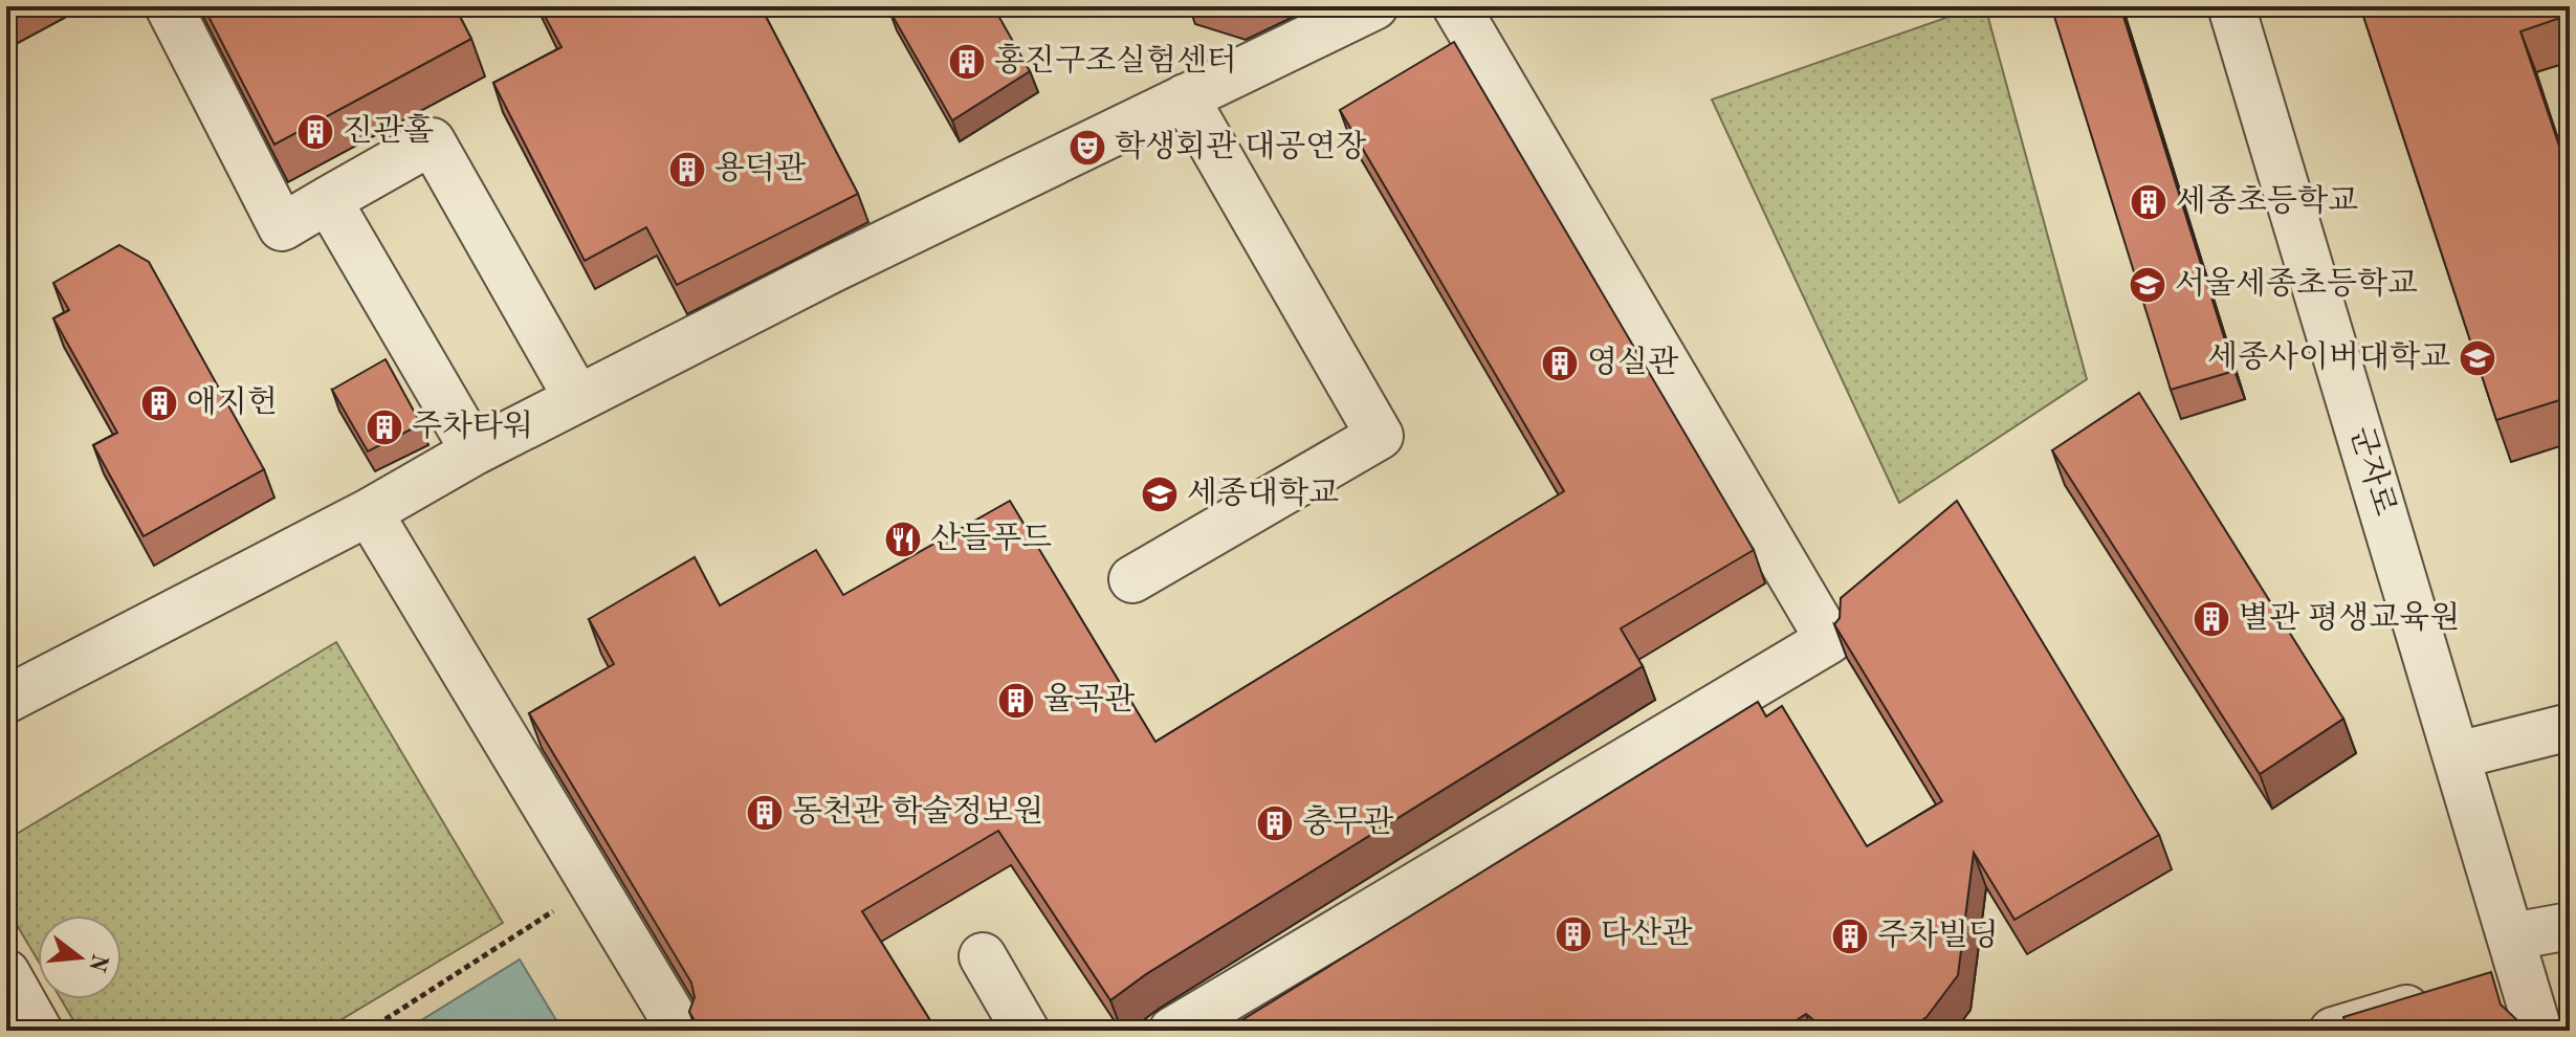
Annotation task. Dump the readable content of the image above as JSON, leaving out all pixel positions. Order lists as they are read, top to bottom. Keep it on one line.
{"streets":{"street":["군자로"]},"places":{"building":["홍진구조실험센터","진관홀","용덕관","세종초등학교","영실관","애지헌","주차타워","별관 평생교육원","율곡관","동천관 학술정보원","충무관","다산관","주차빌딩"],"theatre":["학생회관 대공연장"],"school or university":["서울세종초등학교","세종사이버대학교","세종대학교"],"restaurant":["산들푸드"]},"north":"right"}
